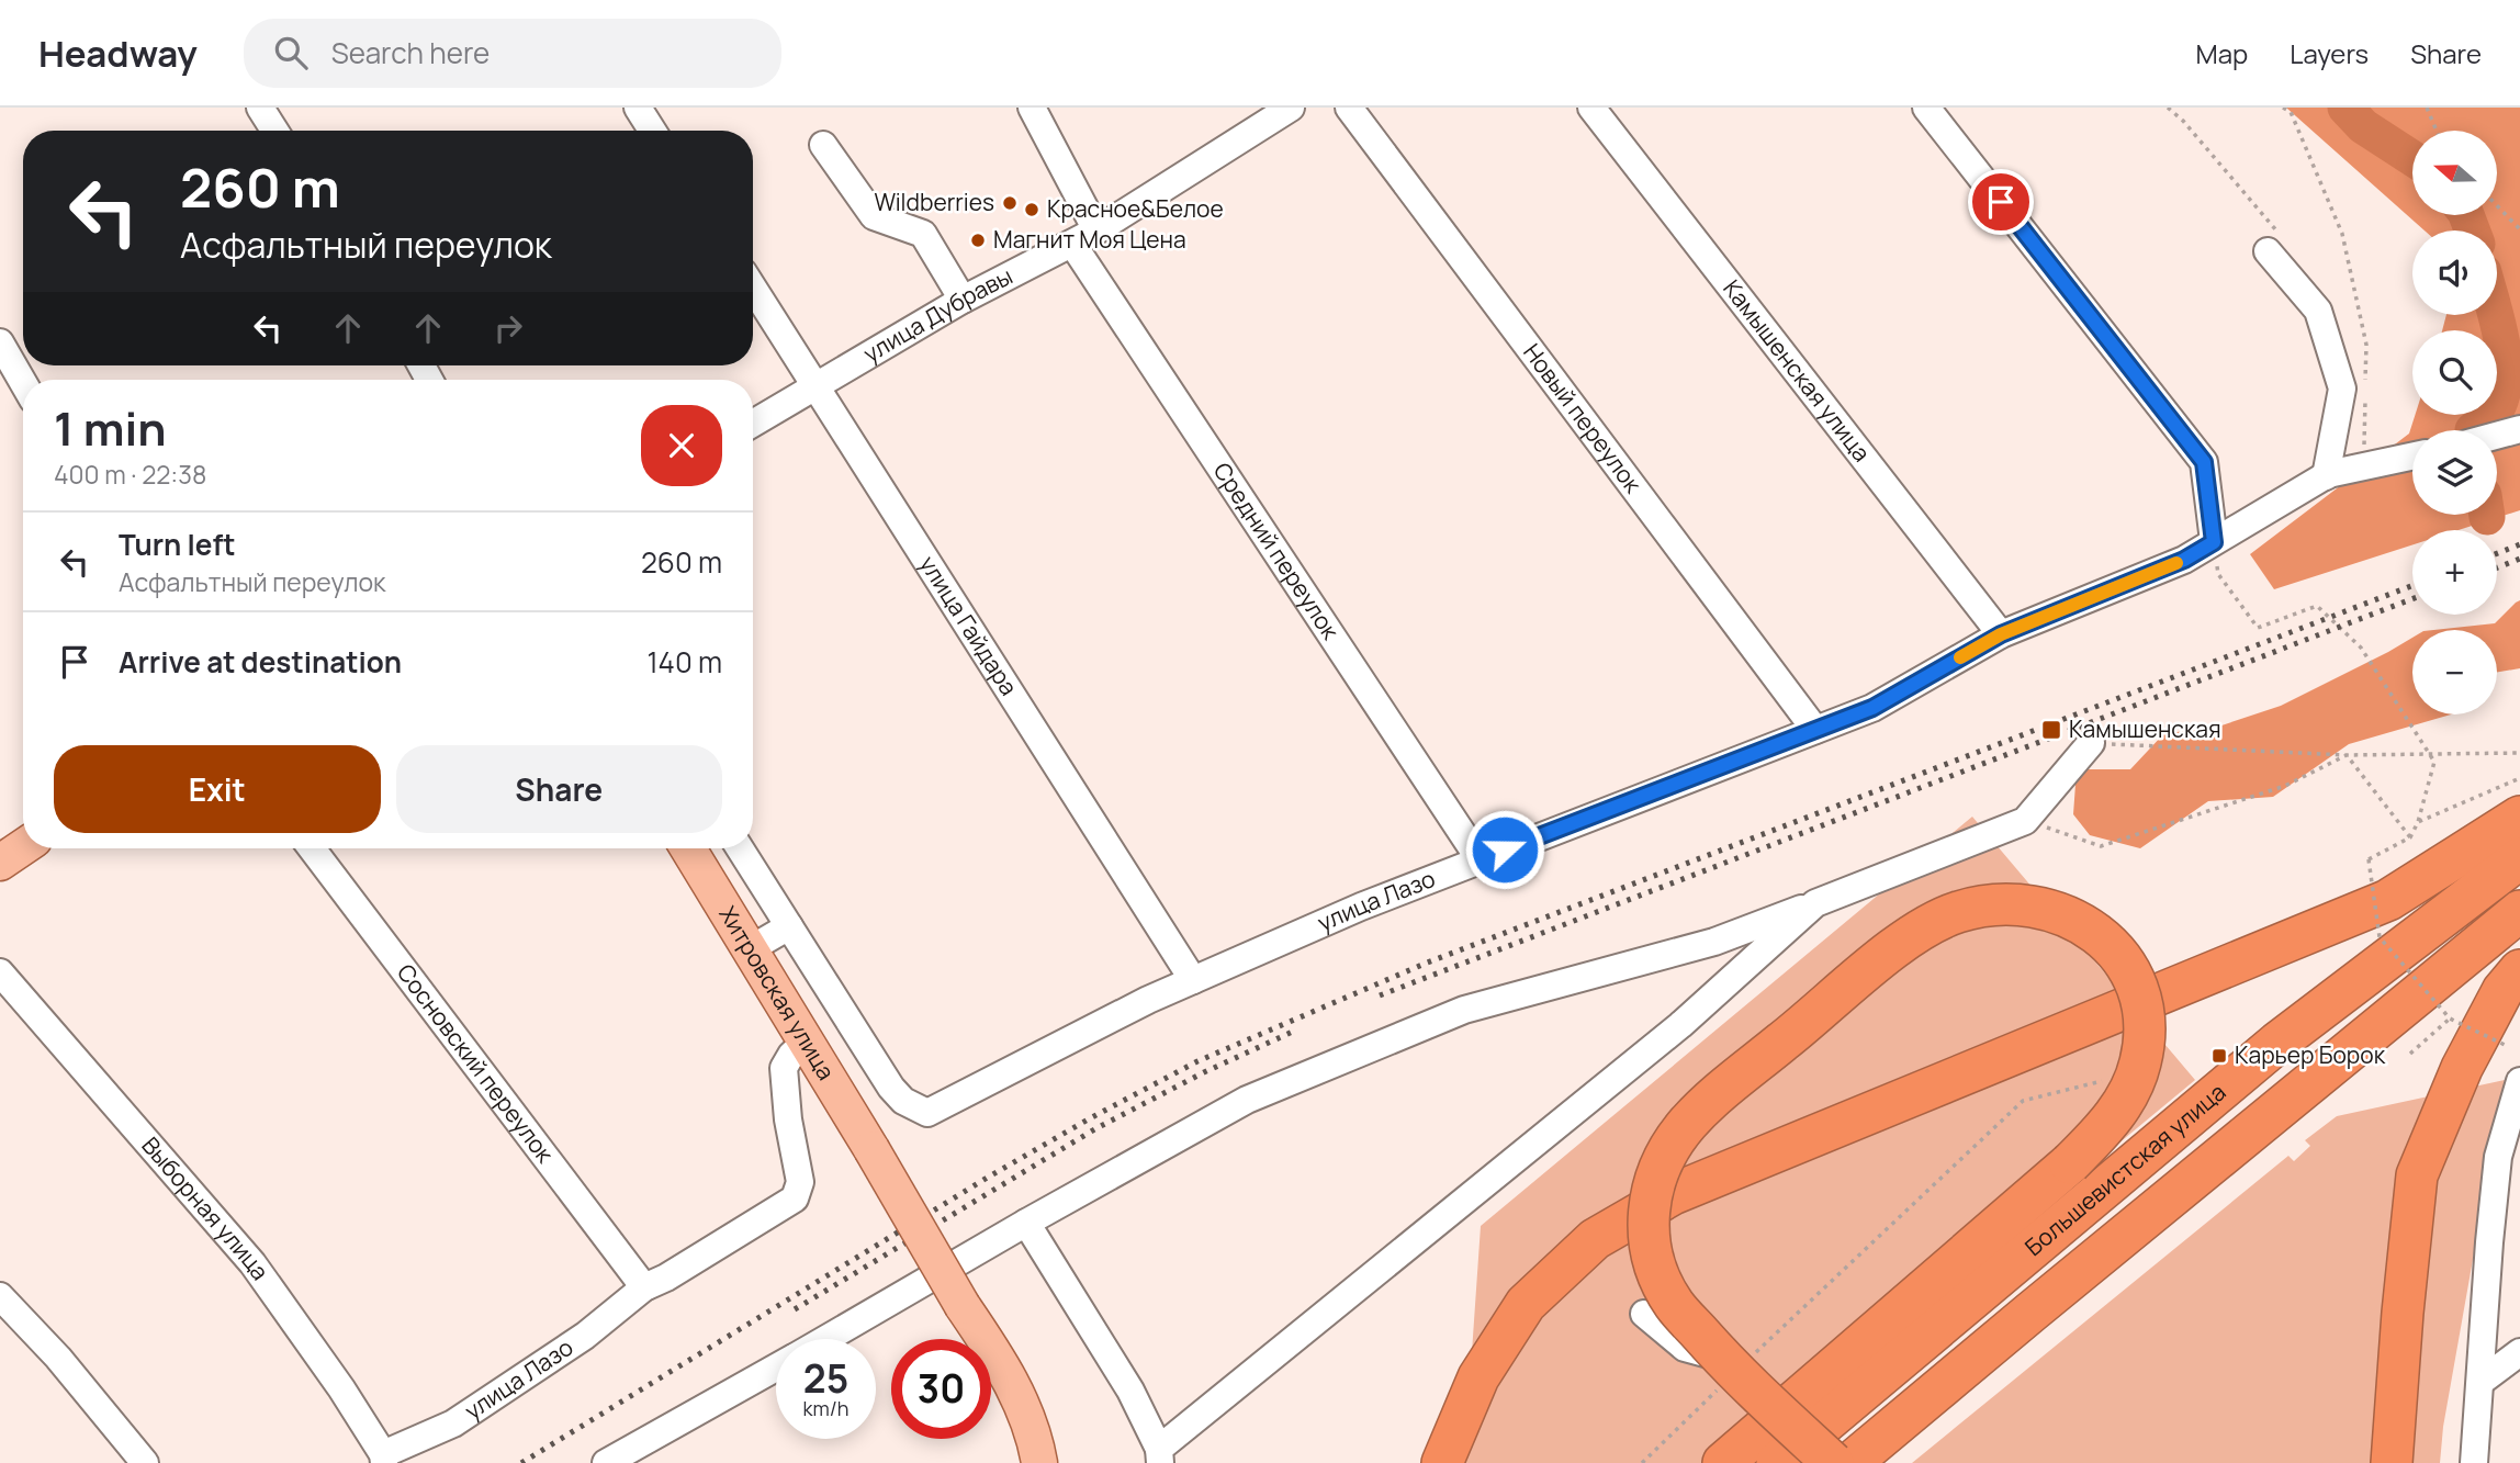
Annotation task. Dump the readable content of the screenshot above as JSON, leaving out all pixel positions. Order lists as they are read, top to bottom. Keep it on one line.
{"streets":{"highway":["Большевистская улица"],"main road":["Хитровская улица"],"street":["улица Дубравы","Камышенская улица","Новый переулок","Средний переулок","улица Гайдара","улица Лазо","Сосновский переулок","Выборная улица"]},"crossings":[["улица Дубравы","Средний переулок"],["улица Дубравы","улица Гайдара"],["Камышенская улица","улица Лазо"],["Новый переулок","улица Лазо"],["Средний переулок","улица Лазо"],["улица Гайдара","улица Лазо"],["улица Лазо","Хитровская улица"],["улица Лазо","Сосновский переулок"],["улица Лазо","Выборная улица"]],"places":{"other":["Wildberries","Красное&Белое","Магнит Моя Цена"],"transit":["Камышенская","Карьер Борок"]},"north":"left","page":{"header":"Headway","search":"Search here","nav":["Map","Layers","Share"],"map_buttons":["+","−"],"turn":["260 m","Асфальтный переулок"],"heading":["1 min","400 m · 22:38"],"list":[{"name":"Turn left","note":"Асфальтный переулок","value":"260 m"},{"name":"Arrive at destination","value":"140 m"}],"buttons":["Exit","Share"],"speed":"25 km/h","limit":"30"}}
